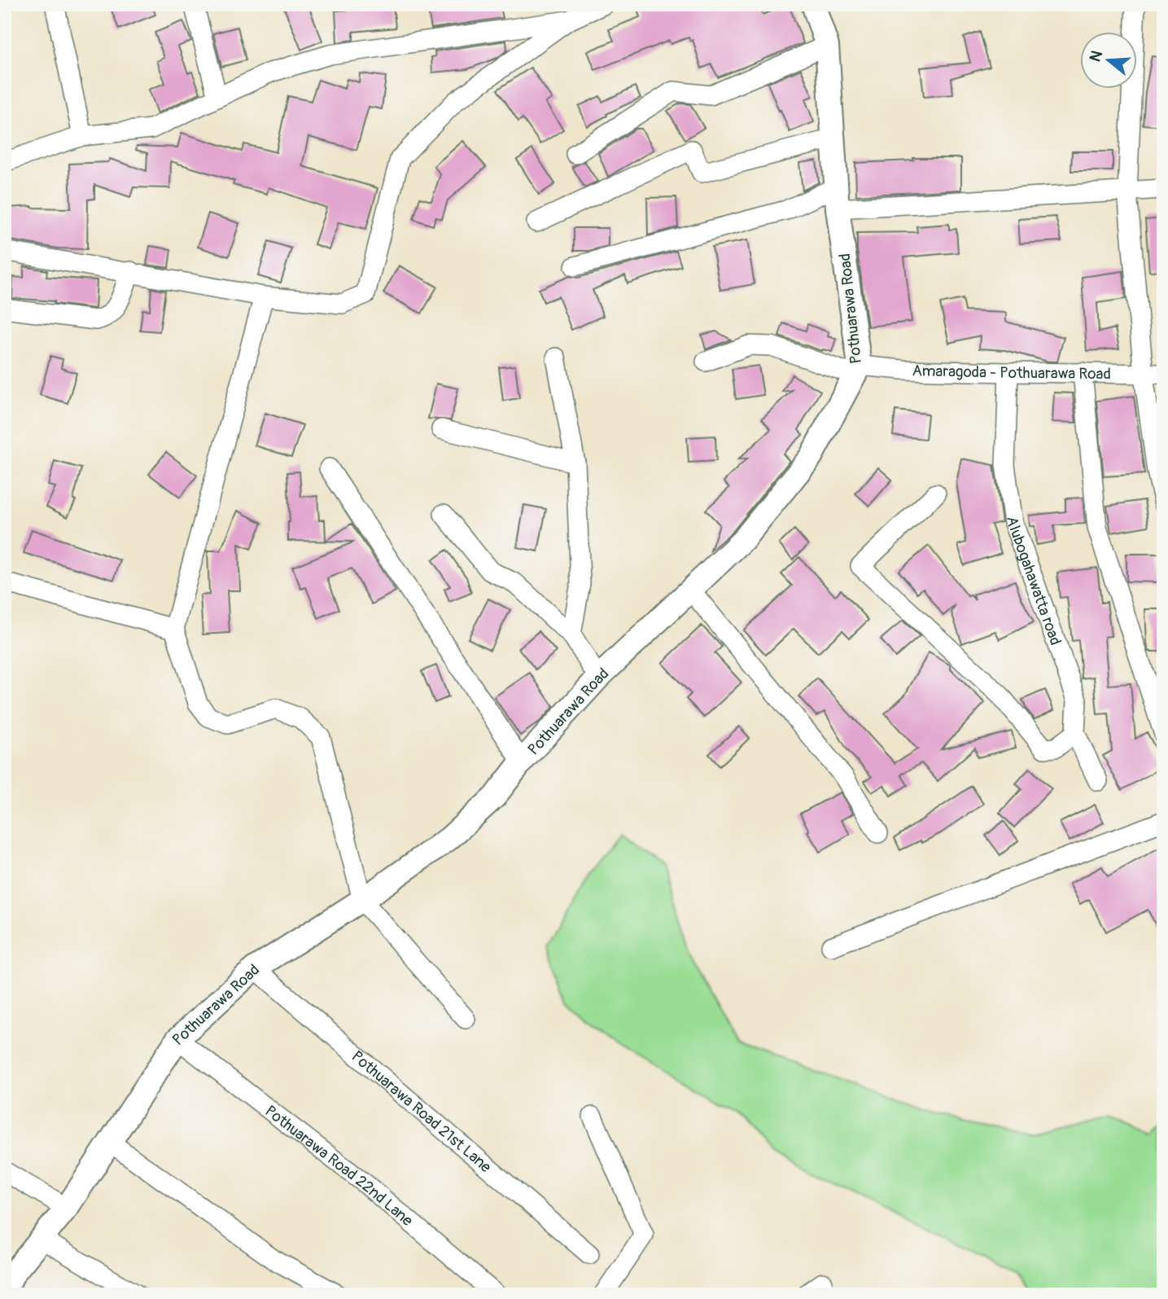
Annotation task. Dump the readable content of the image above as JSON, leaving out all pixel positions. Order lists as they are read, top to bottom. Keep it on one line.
{"streets":{"main road":["Pothuarawa Road"],"street":["Amaragoda - Pothuarawa Road","Alubogahawatta road","Pothuarawa Road 21st Lane","Pothuarawa Road 22nd Lane"]},"crossings":[["Pothuarawa Road","Amaragoda - Pothuarawa Road"],["Pothuarawa Road","Pothuarawa Road 21st Lane"],["Pothuarawa Road","Pothuarawa Road 22nd Lane"],["Amaragoda - Pothuarawa Road","Alubogahawatta road"]],"north":"left"}
